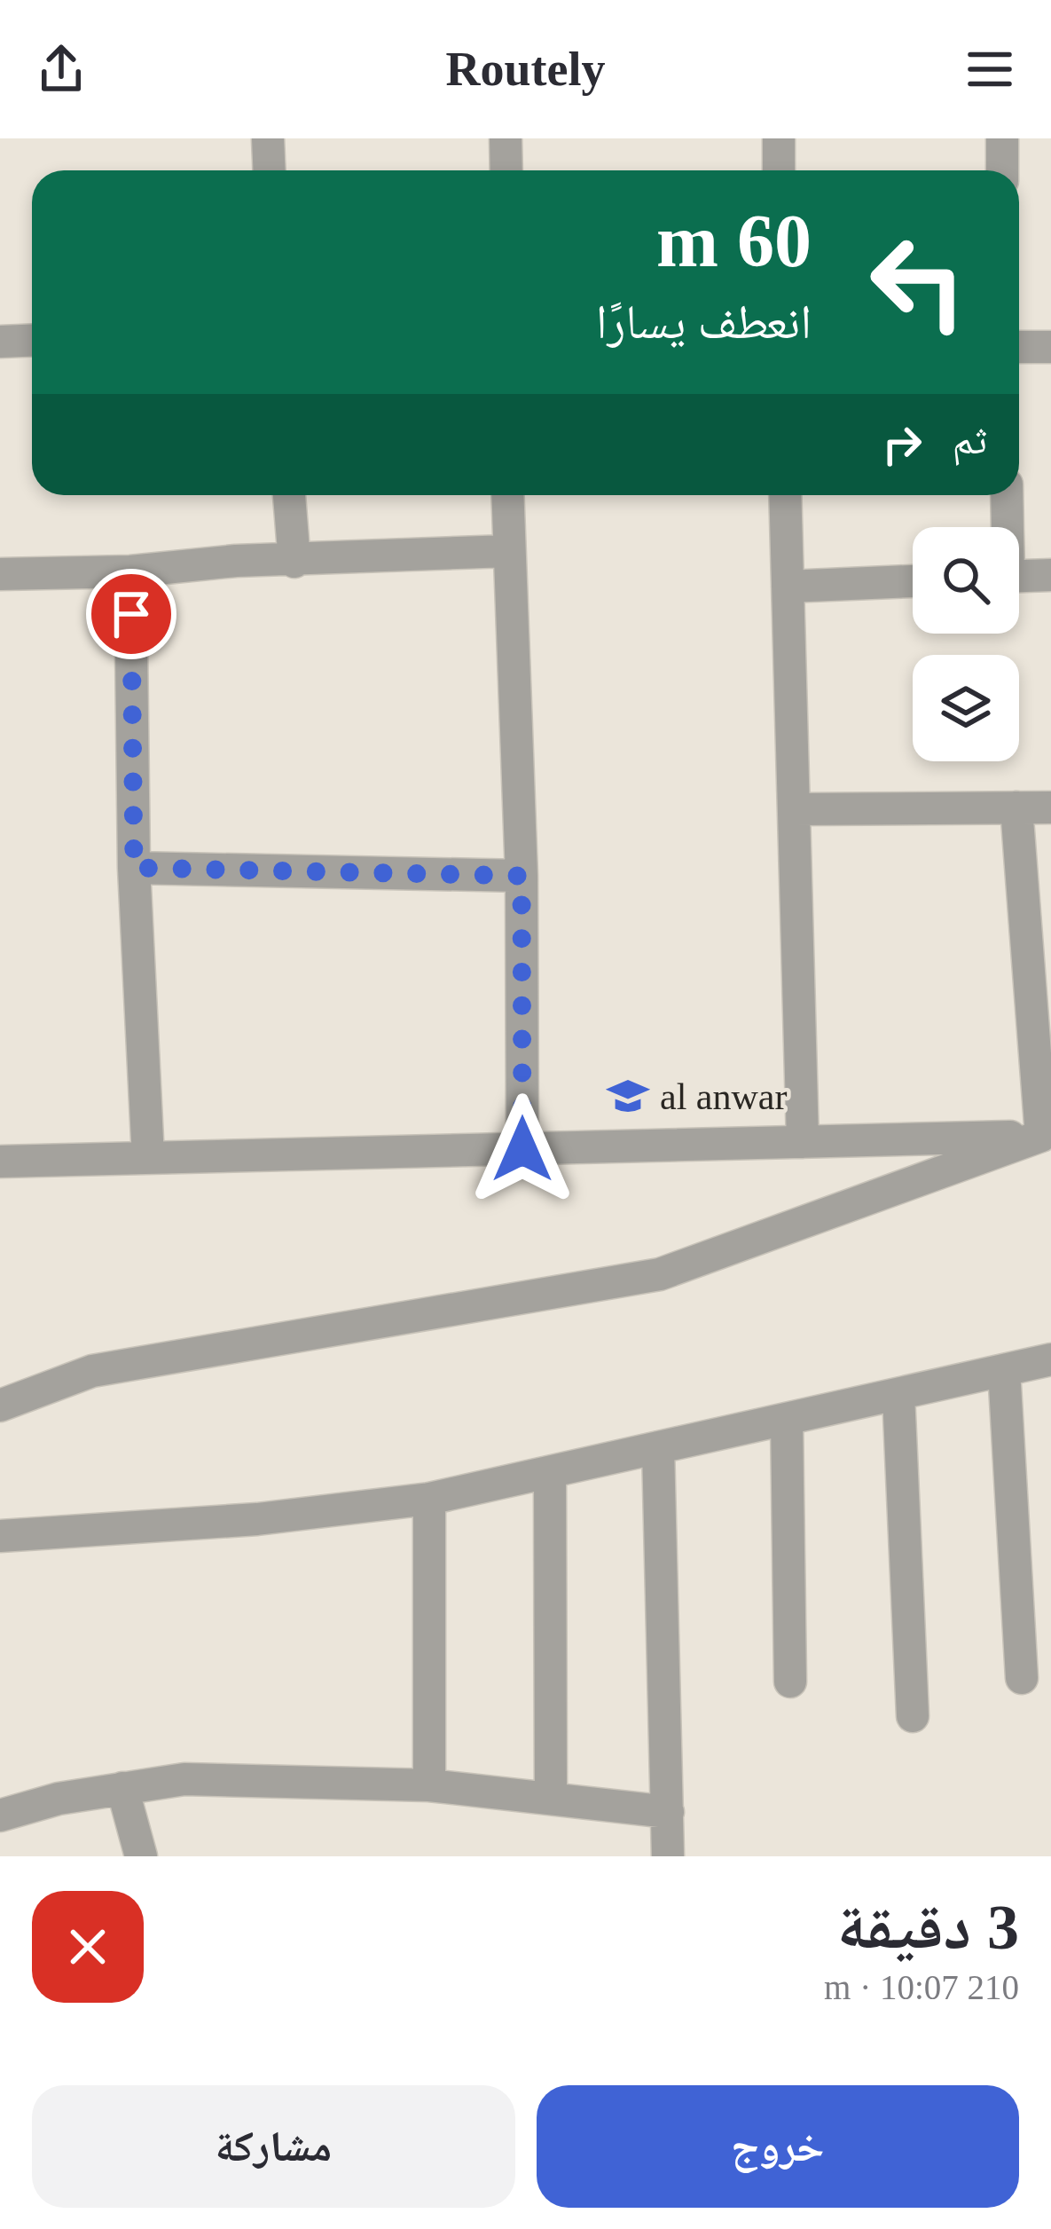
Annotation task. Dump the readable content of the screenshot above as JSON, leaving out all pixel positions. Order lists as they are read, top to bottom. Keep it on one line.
{"places":{"school or university":["al anwar"]},"page":{"header":"Routely","turn":["60 m","انعطف يسارًا"],"then":"ثم","heading":["3 دقيقة","210 m · 10:07"],"buttons":["خروج","مشاركة"]}}
